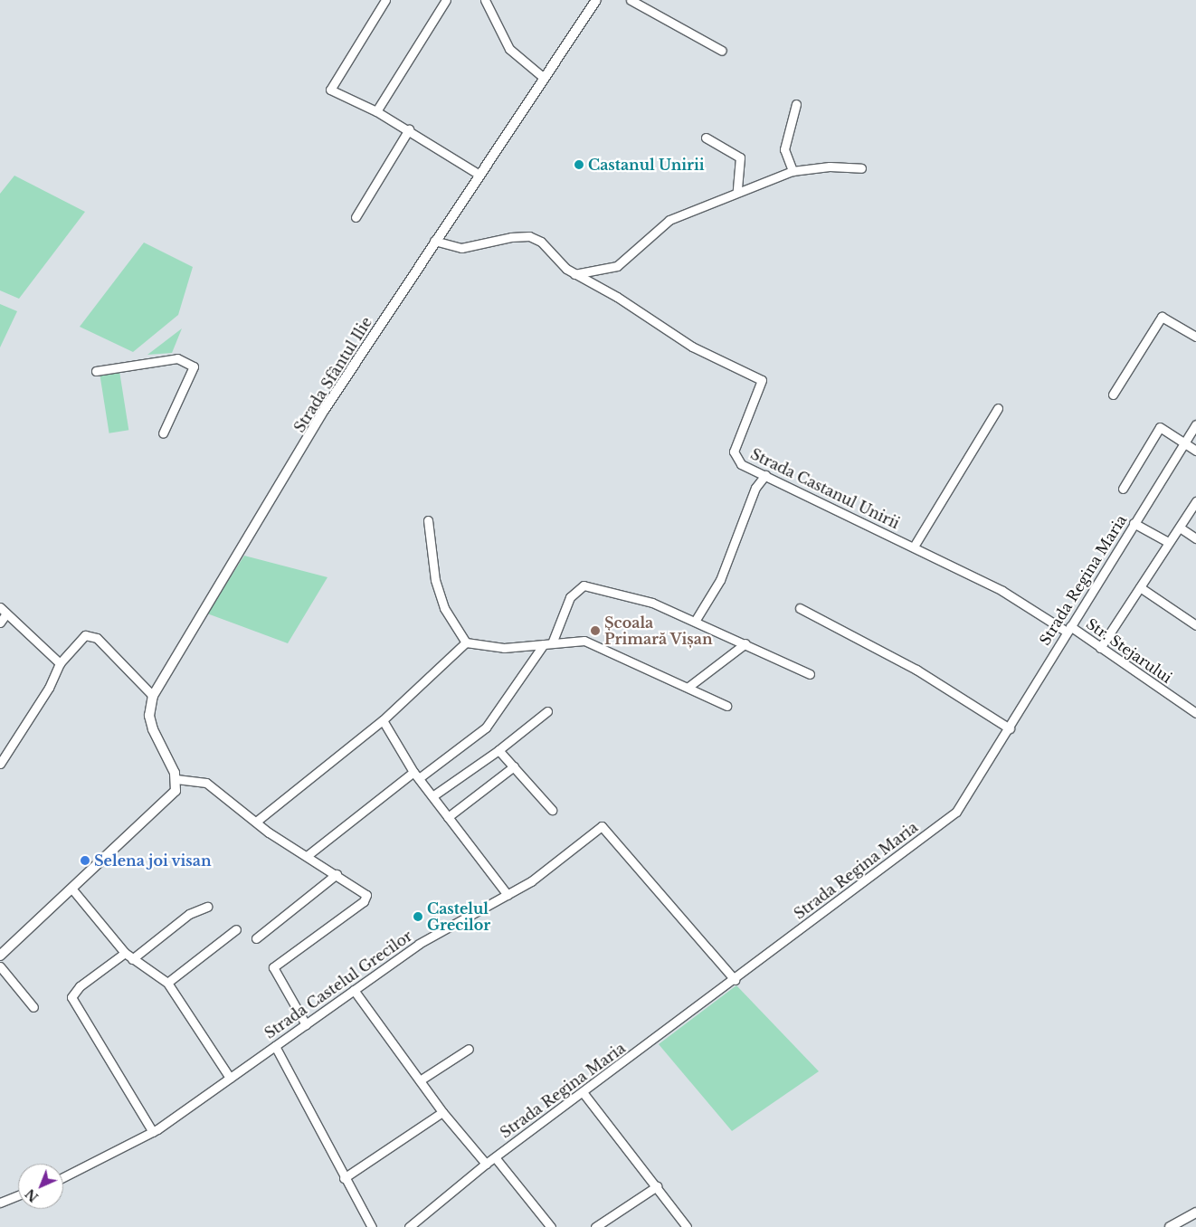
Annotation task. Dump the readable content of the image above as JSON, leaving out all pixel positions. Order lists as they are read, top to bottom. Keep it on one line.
{"streets":{"street":["Strada Sfântul Ilie","Strada Castanul Unirii","Strada Regina Maria","Str. Stejarului","Strada Castelul Grecilor"]},"crossings":[["Strada Sfântul Ilie","Strada Castanul Unirii"],["Strada Castanul Unirii","Strada Regina Maria"],["Strada Castanul Unirii","Str. Stejarului"],["Strada Regina Maria","Str. Stejarului"],["Strada Regina Maria","Strada Castelul Grecilor"]],"places":["Castanul Unirii","Școala Primară Vișan","Selena joi visan","Castelul Grecilor"],"north":"bottom left"}
